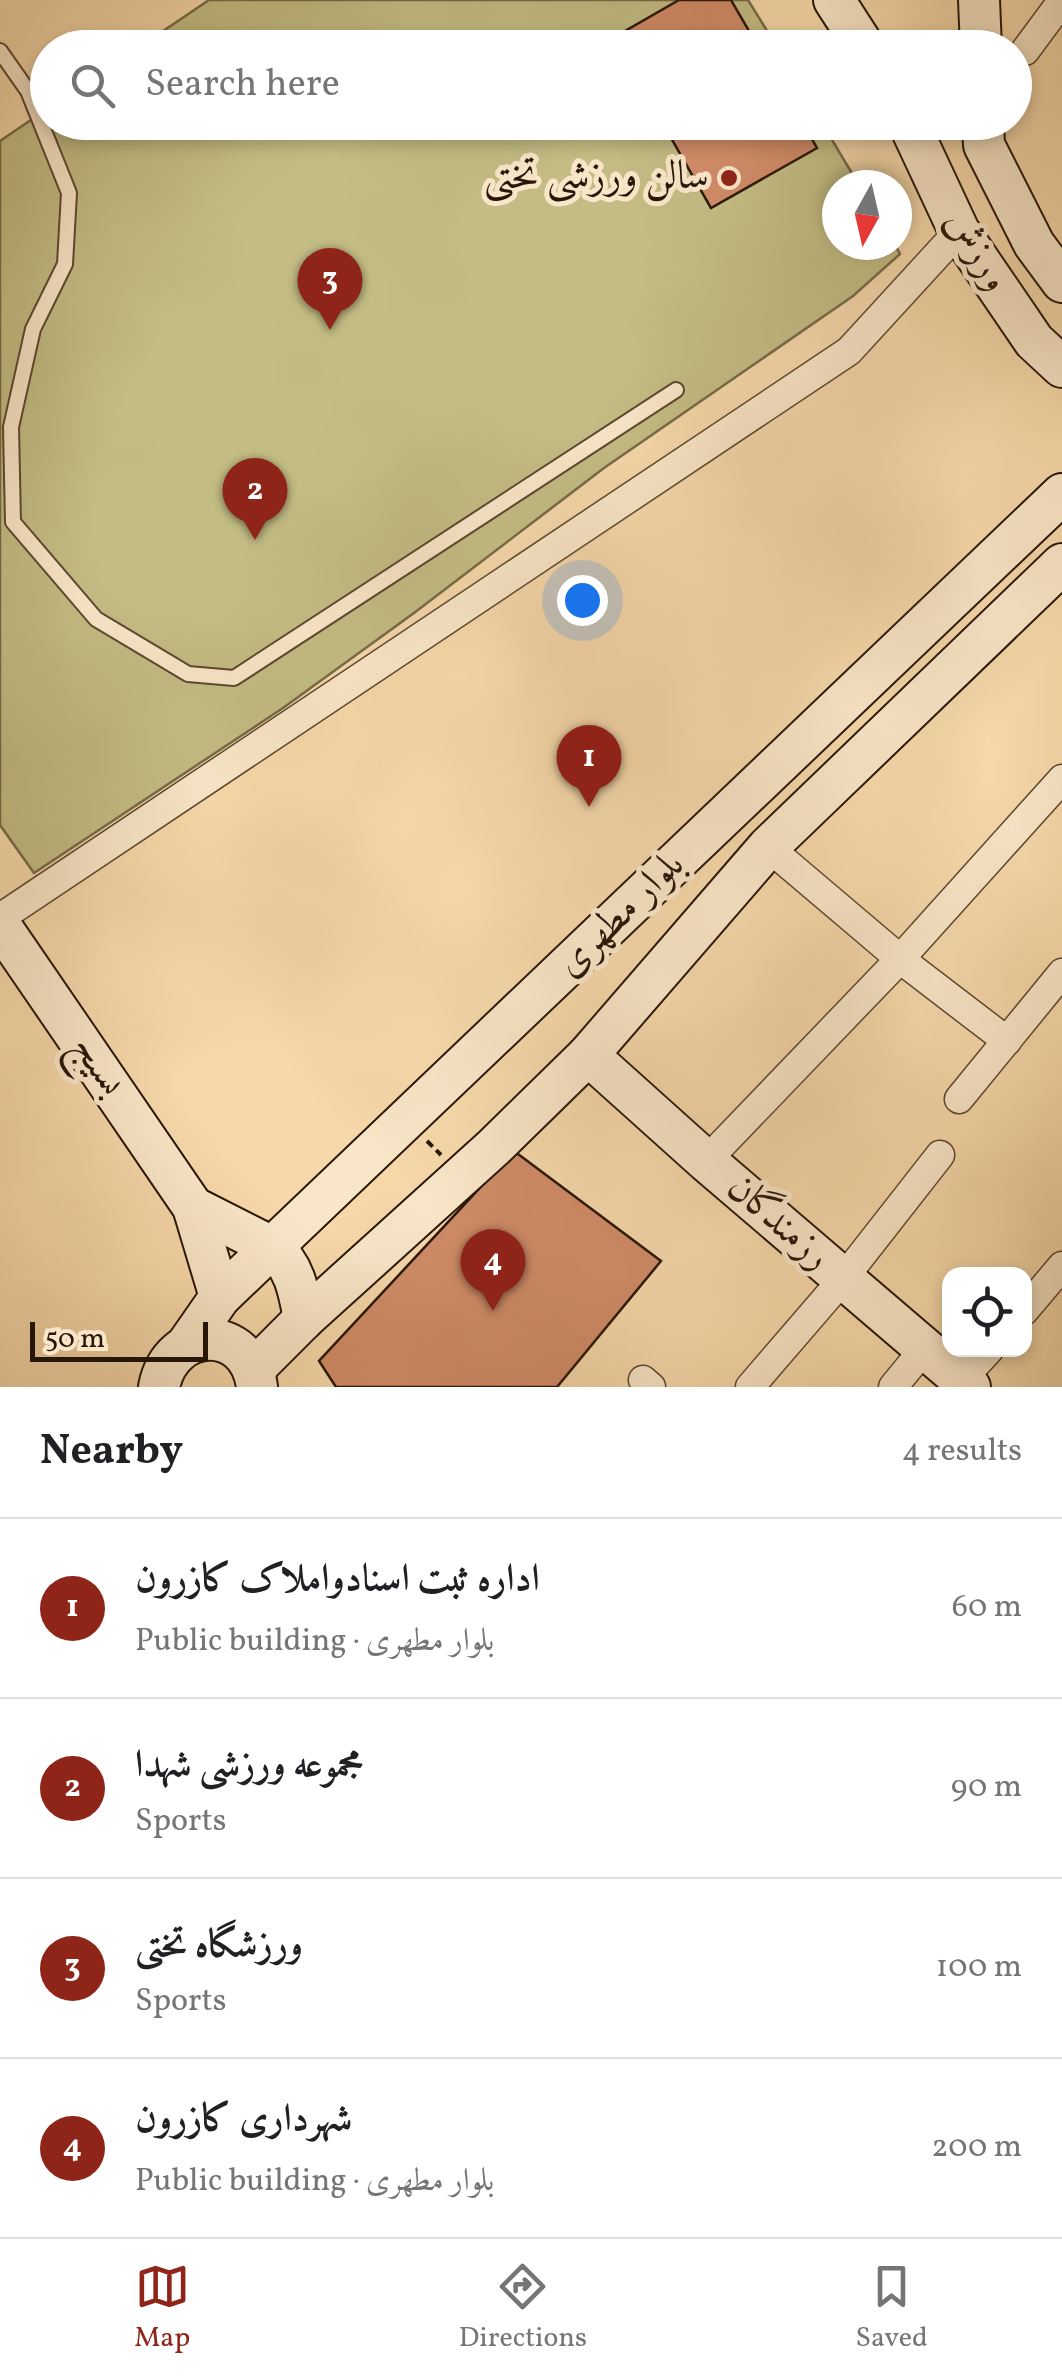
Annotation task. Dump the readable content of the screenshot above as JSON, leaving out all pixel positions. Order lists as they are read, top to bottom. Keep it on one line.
{"streets":{"main road":["ورزش","بلوار مطهری","بسیج","رزمندگان"]},"crossings":[["بلوار مطهری","بسیج"],["بلوار مطهری","رزمندگان"]],"places":["سالن ورزشی تختی"],"scale_bar":"50 m","north":"bottom","page":{"search":"Search here","pins":["3","2","1","4"],"scale":"50 m","heading":["Nearby","4 results"],"list":[{"mark":"1","name":"اداره ثبت اسنادواملاک کازرون","note":"Public building · بلوار مطهری","value":"60 m"},{"mark":"2","name":"مجموعه ورزشی شهدا","note":"Sports","value":"90 m"},{"mark":"3","name":"ورزشگاه تختی","note":"Sports","value":"100 m"},{"mark":"4","name":"شهرداری کازرون","note":"Public building · بلوار مطهری","value":"200 m"}],"nav":["Map","Directions","Saved"]}}
